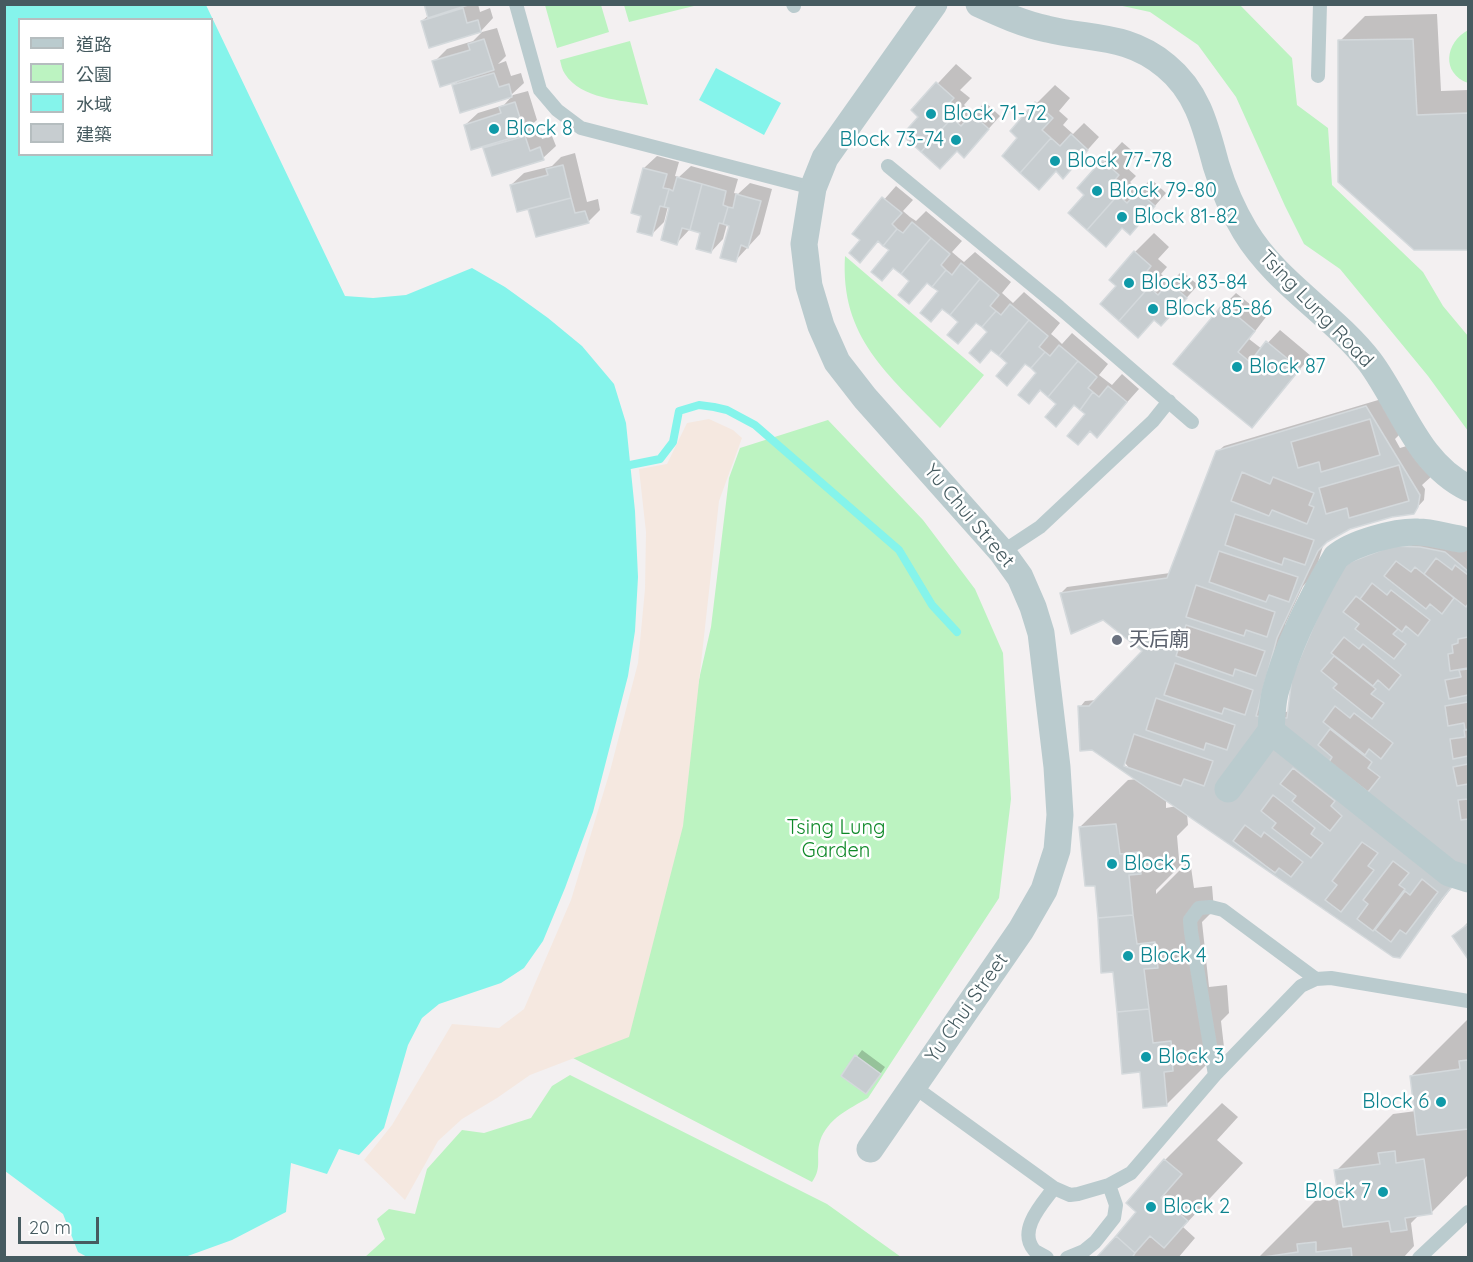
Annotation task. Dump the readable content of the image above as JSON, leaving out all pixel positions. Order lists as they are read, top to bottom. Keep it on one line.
{"streets":{"street":["Tsing Lung Road","Yu Chui Street"]},"parks":["Tsing Lung Garden"],"places":["Block 71-72","Block 8","Block 73-74","Block 77-78","Block 79-80","Block 81-82","Block 83-84","Block 85-86","Block 87","天后廟","Block 5","Block 4","Block 3","Block 6","Block 7","Block 2"],"legend":["道路","公園","水域","建築"],"scale_bar":"20 m"}
